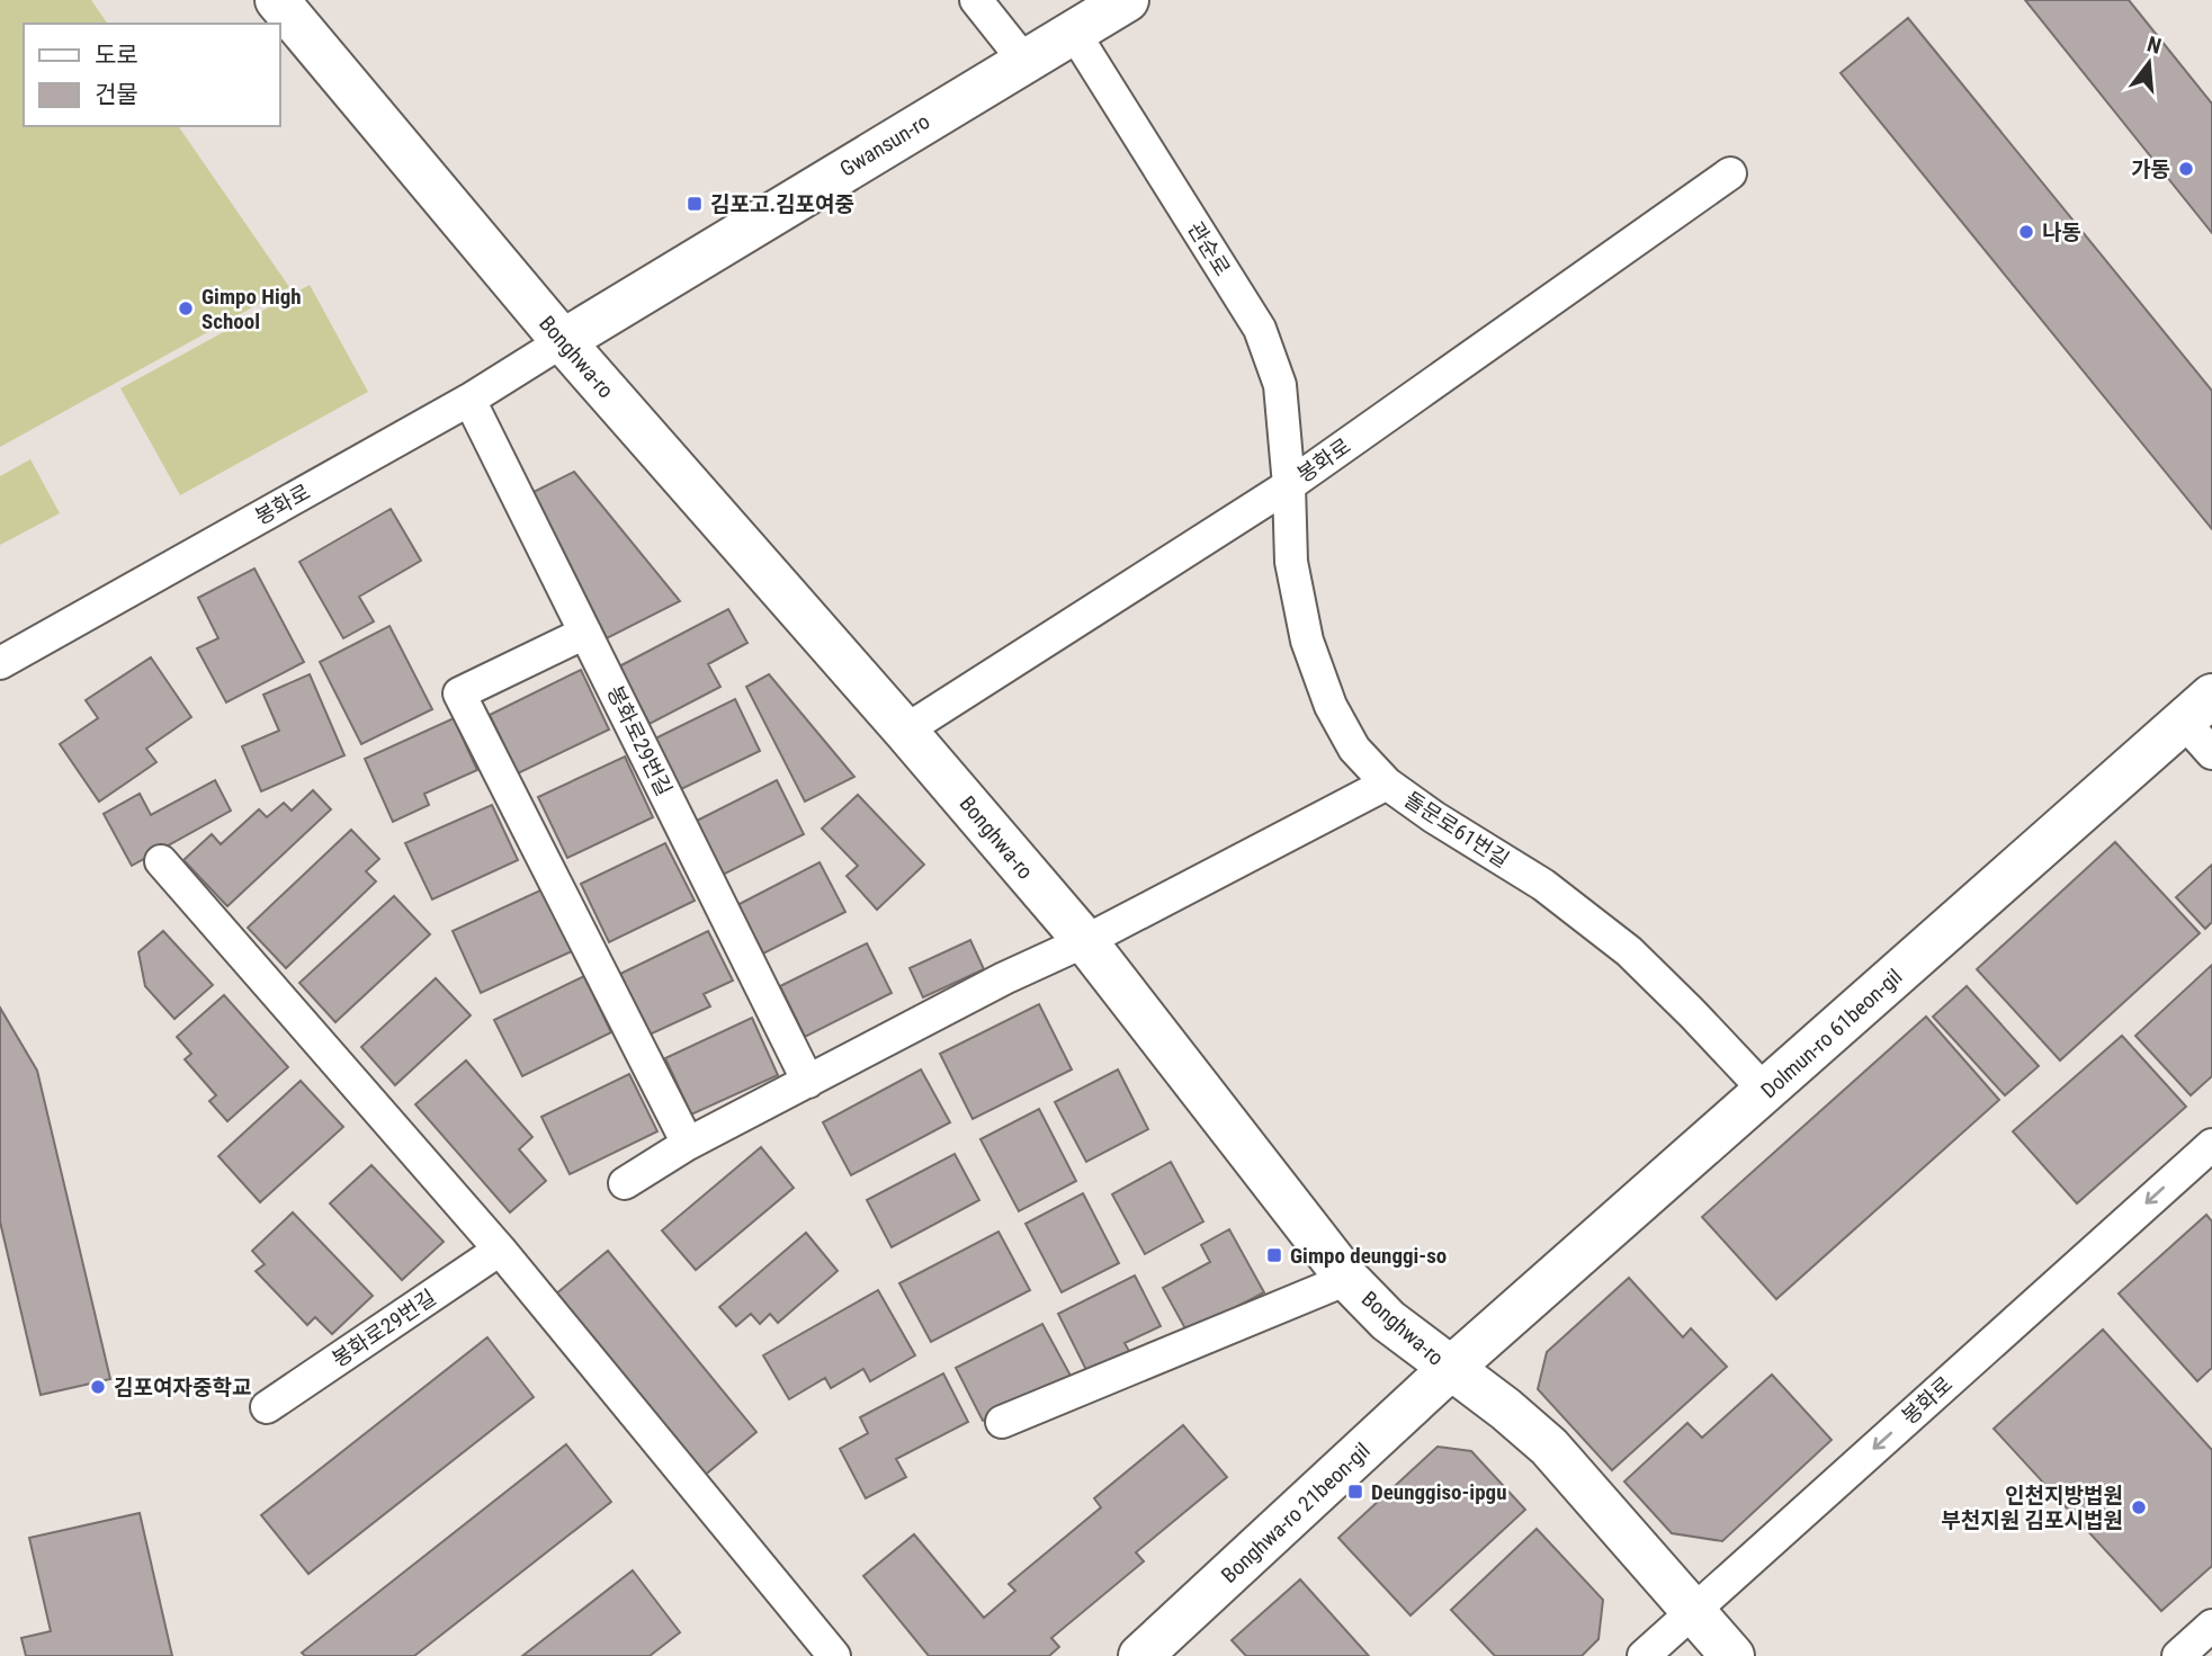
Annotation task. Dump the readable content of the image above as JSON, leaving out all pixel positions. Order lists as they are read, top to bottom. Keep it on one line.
{"streets":{"street":["Gwansun-ro","Bonghwa-ro","Dolmun-ro 61beon-gil","Bonghwa-ro 21beon-gil"],"lane":["관순로","봉화로","봉화로29번길","돌문로61번길"]},"crossings":[["Gwansun-ro","관순로"],["Gwansun-ro","Bonghwa-ro"],["Gwansun-ro","봉화로"],["관순로","봉화로"],["관순로","돌문로61번길"],["Bonghwa-ro","봉화로"],["Bonghwa-ro","Dolmun-ro 61beon-gil"],["Bonghwa-ro","Bonghwa-ro 21beon-gil"],["봉화로","봉화로29번길"],["봉화로","돌문로61번길"],["돌문로61번길","Dolmun-ro 61beon-gil"],["Dolmun-ro 61beon-gil","Bonghwa-ro 21beon-gil"]],"places":{"other":["가동","나동","Gimpo High School","김포여자중학교","인천지방법원 부천지원 김포시법원"],"transit":["김포고.김포여중","Gimpo deunggi-so","Deunggiso-ipgu"]},"legend":["도로","건물"],"north":"top"}
